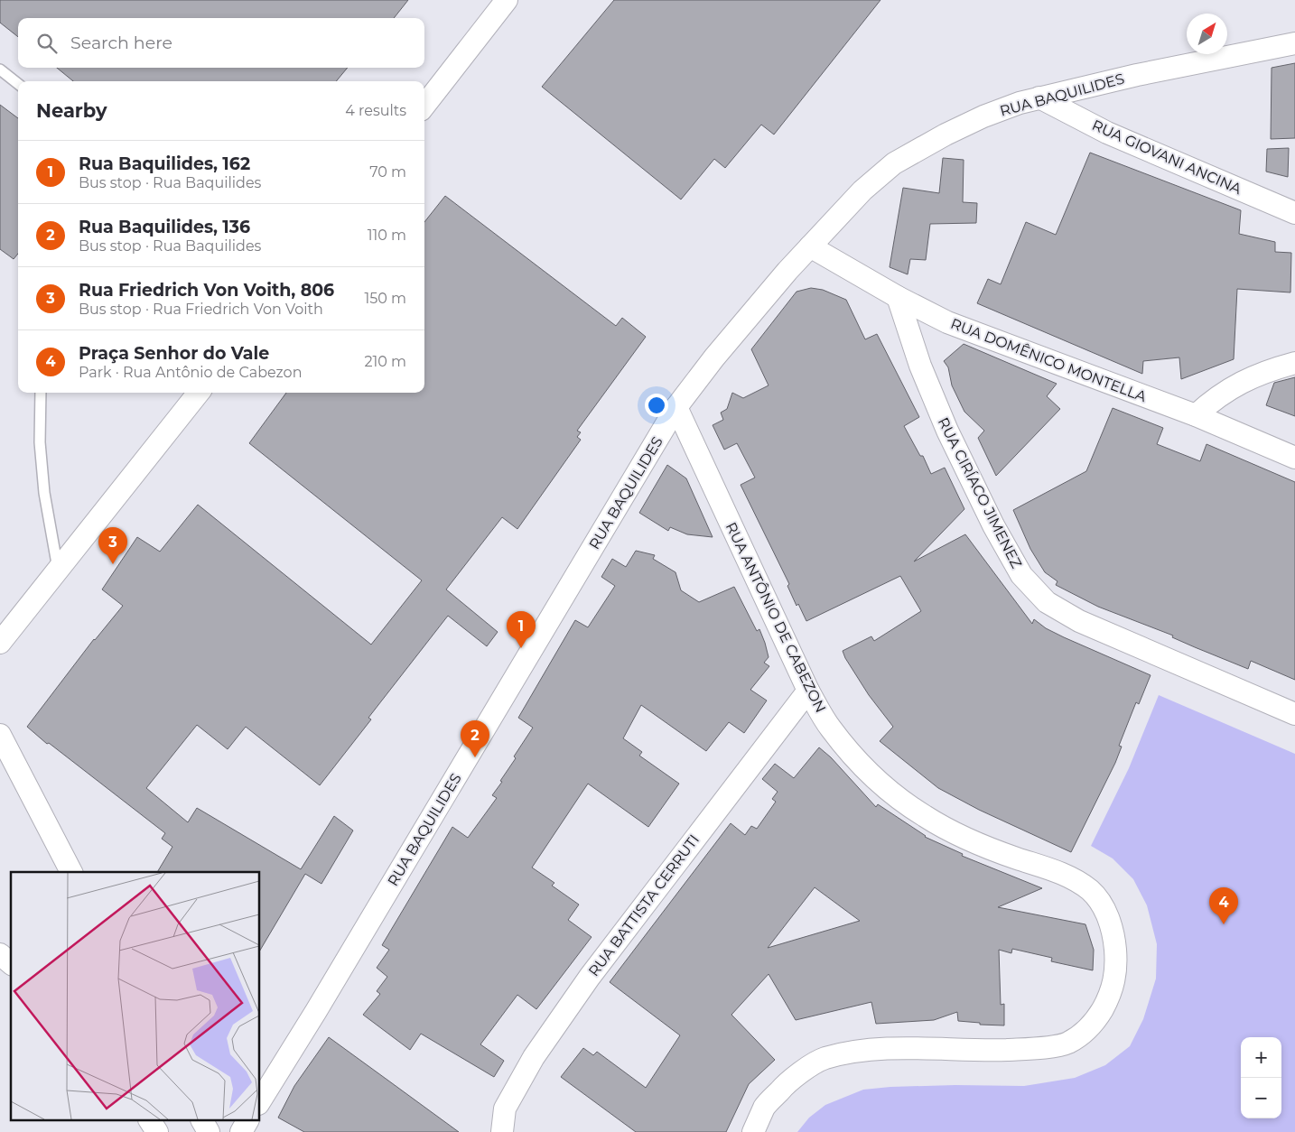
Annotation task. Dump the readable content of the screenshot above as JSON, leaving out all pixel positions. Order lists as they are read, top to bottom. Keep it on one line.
{"streets":{"street":["RUA BAQUILIDES","RUA GIOVANI ANCINA","RUA DOMÊNICO MONTELLA","RUA CIRÍACO JIMENEZ","RUA ANTÔNIO DE CABEZON","RUA BATTISTA CERRUTI"]},"crossings":[["RUA BAQUILIDES","RUA GIOVANI ANCINA"],["RUA BAQUILIDES","RUA DOMÊNICO MONTELLA"],["RUA BAQUILIDES","RUA ANTÔNIO DE CABEZON"],["RUA DOMÊNICO MONTELLA","RUA CIRÍACO JIMENEZ"],["RUA ANTÔNIO DE CABEZON","RUA BATTISTA CERRUTI"]],"north":"top right","page":{"search":"Search here","heading":["Nearby","4 results"],"list":[{"mark":"1","name":"Rua Baquilides, 162","note":"Bus stop · Rua Baquilides","value":"70 m"},{"mark":"2","name":"Rua Baquilides, 136","note":"Bus stop · Rua Baquilides","value":"110 m"},{"mark":"3","name":"Rua Friedrich Von Voith, 806","note":"Bus stop · Rua Friedrich Von Voith","value":"150 m"},{"mark":"4","name":"Praça Senhor do Vale","note":"Park · Rua Antônio de Cabezon","value":"210 m"}],"pins":["3","1","2","4"],"map_buttons":["+","−"]}}
